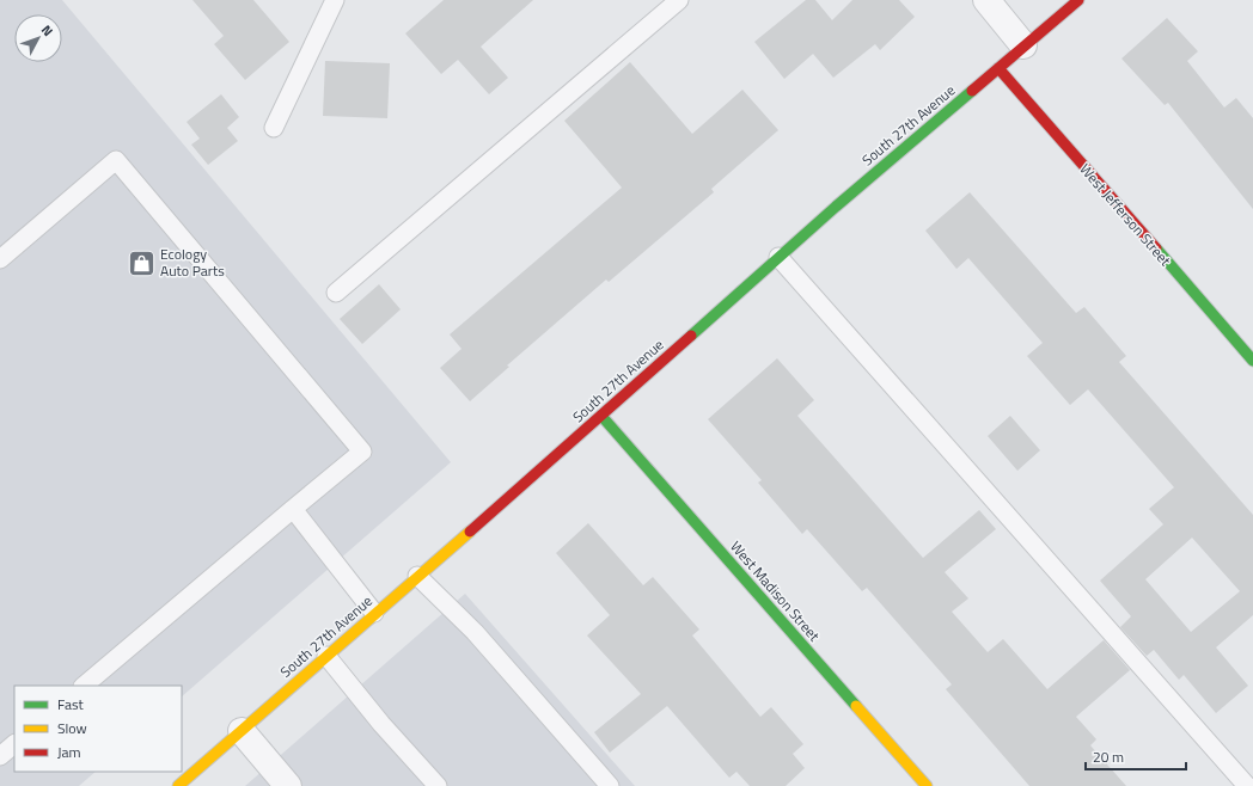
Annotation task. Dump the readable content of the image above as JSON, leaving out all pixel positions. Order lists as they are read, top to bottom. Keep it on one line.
{"streets":{"main road":["South 27th Avenue","West Jefferson Street","West Madison Street"]},"crossings":[["South 27th Avenue","West Jefferson Street"],["South 27th Avenue","West Madison Street"]],"places":{"shop":["Ecology Auto Parts"]},"legend":["Fast","Slow","Jam"],"scale_bar":"20 m","north":"top right"}
